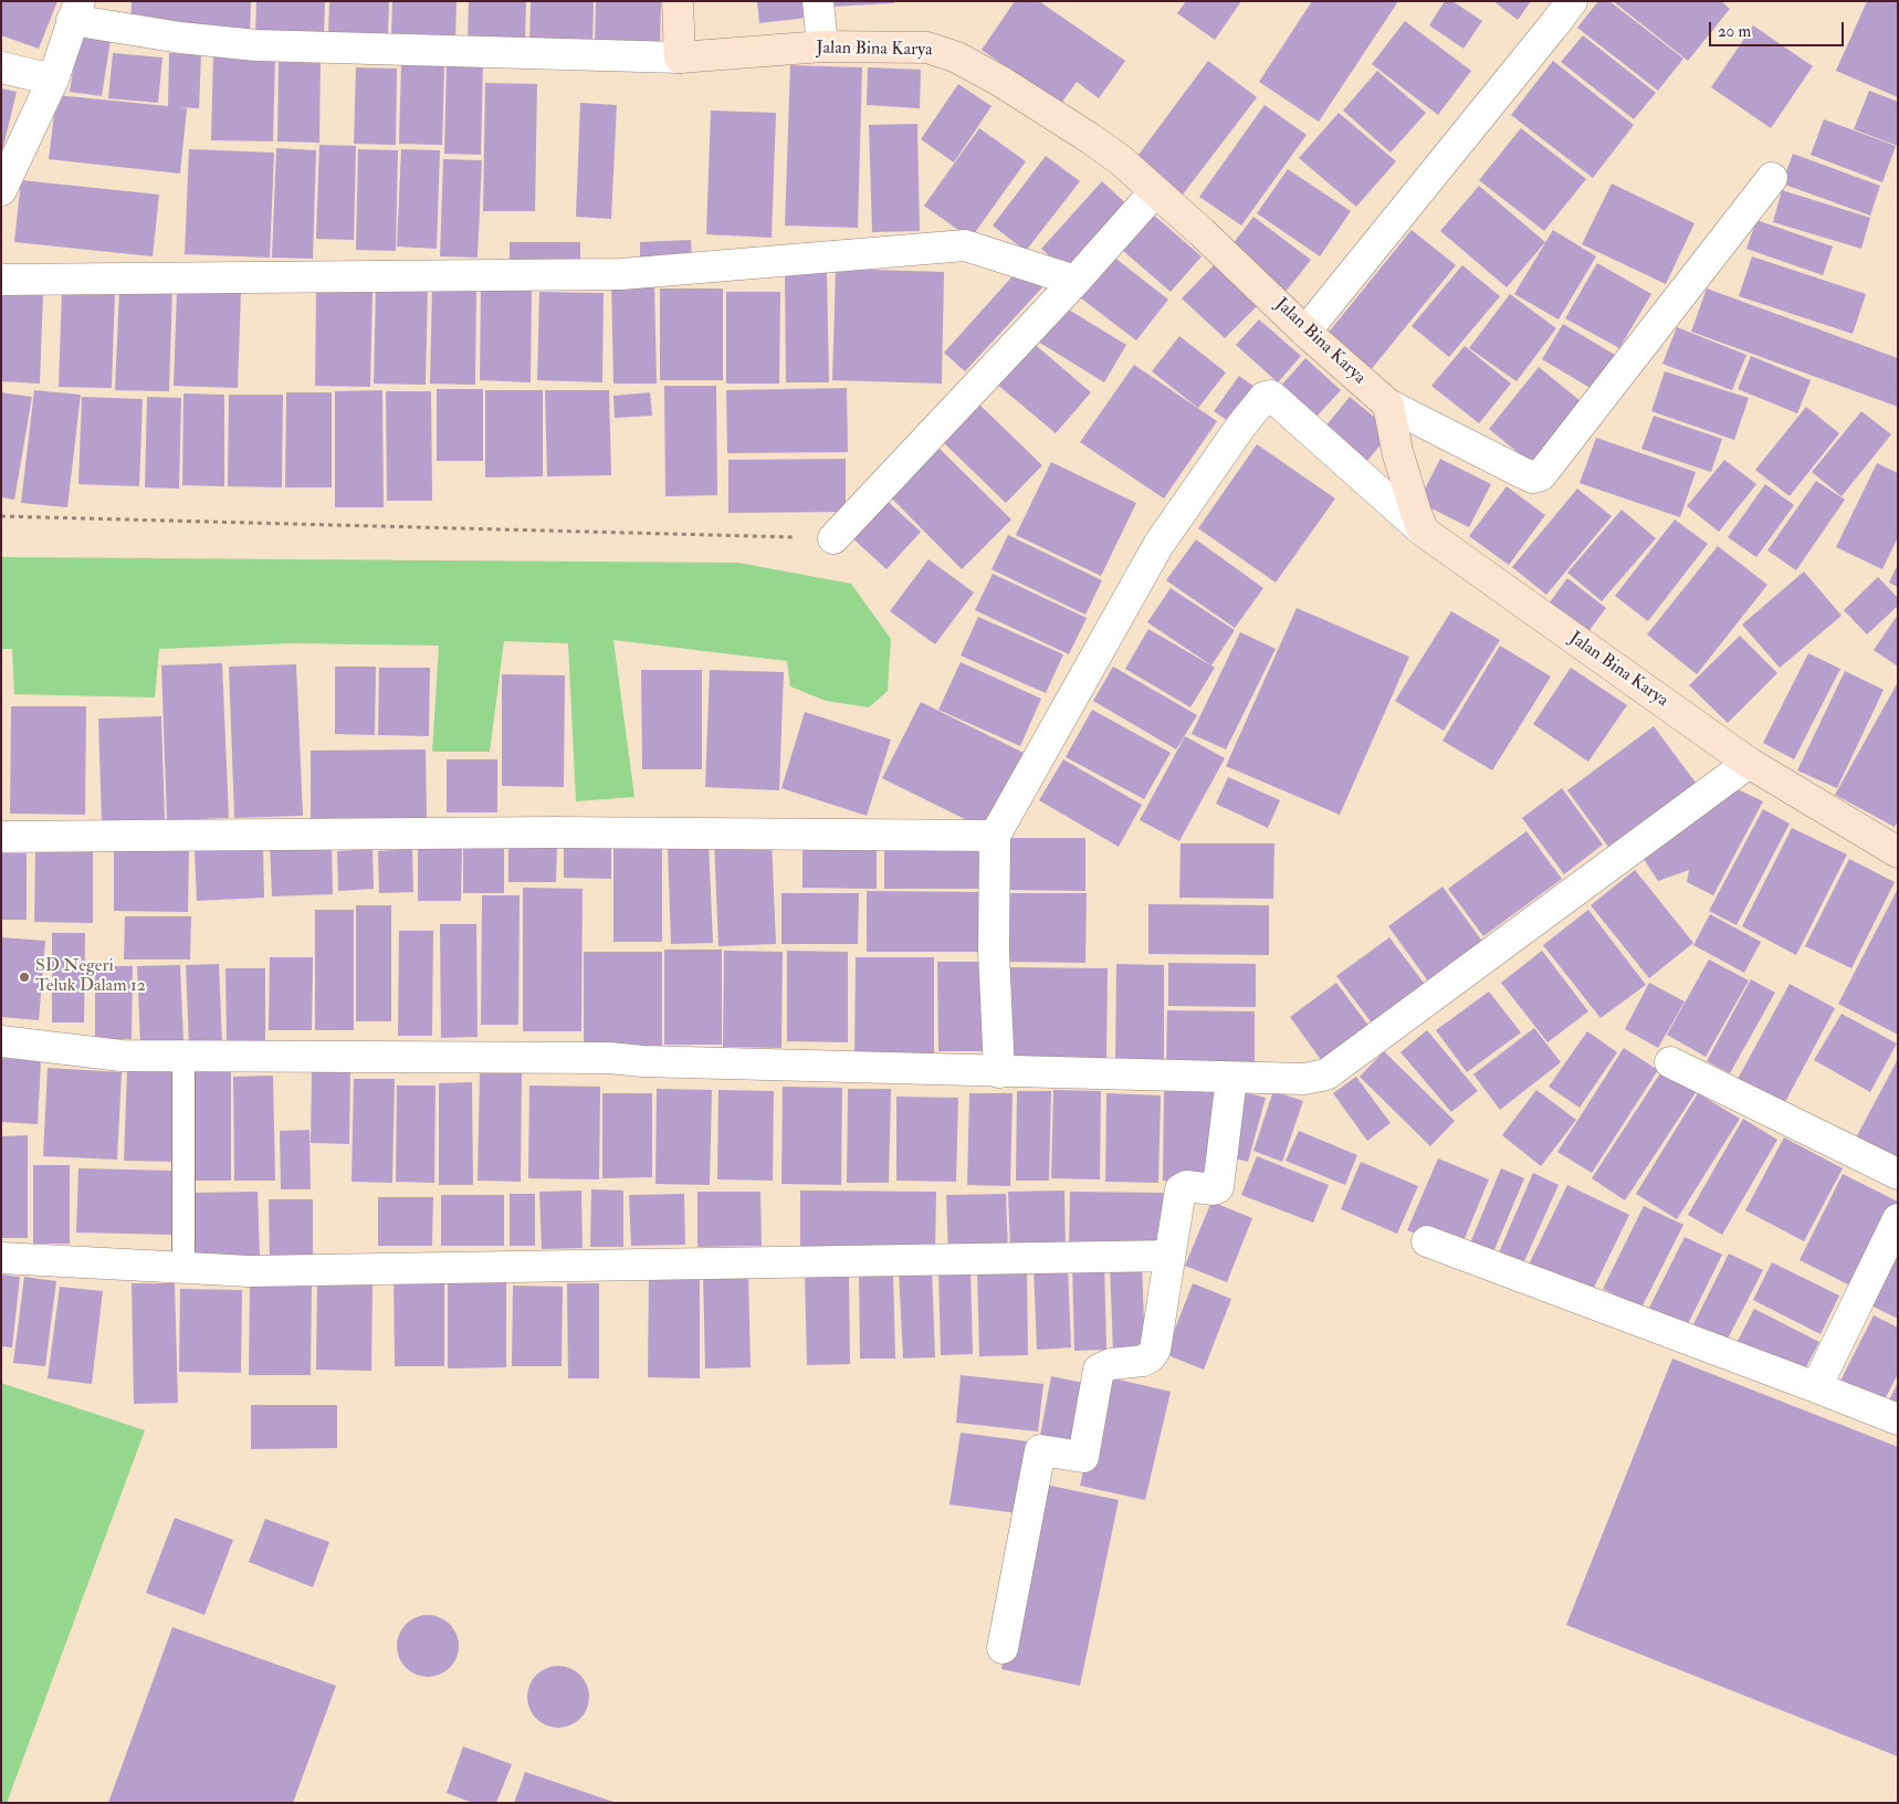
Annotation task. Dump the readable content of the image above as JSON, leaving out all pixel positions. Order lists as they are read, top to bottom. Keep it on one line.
{"streets":{"street":["Jalan Bina Karya"]},"places":["SD Negeri Teluk Dalam 12"],"scale_bar":"20 m"}
